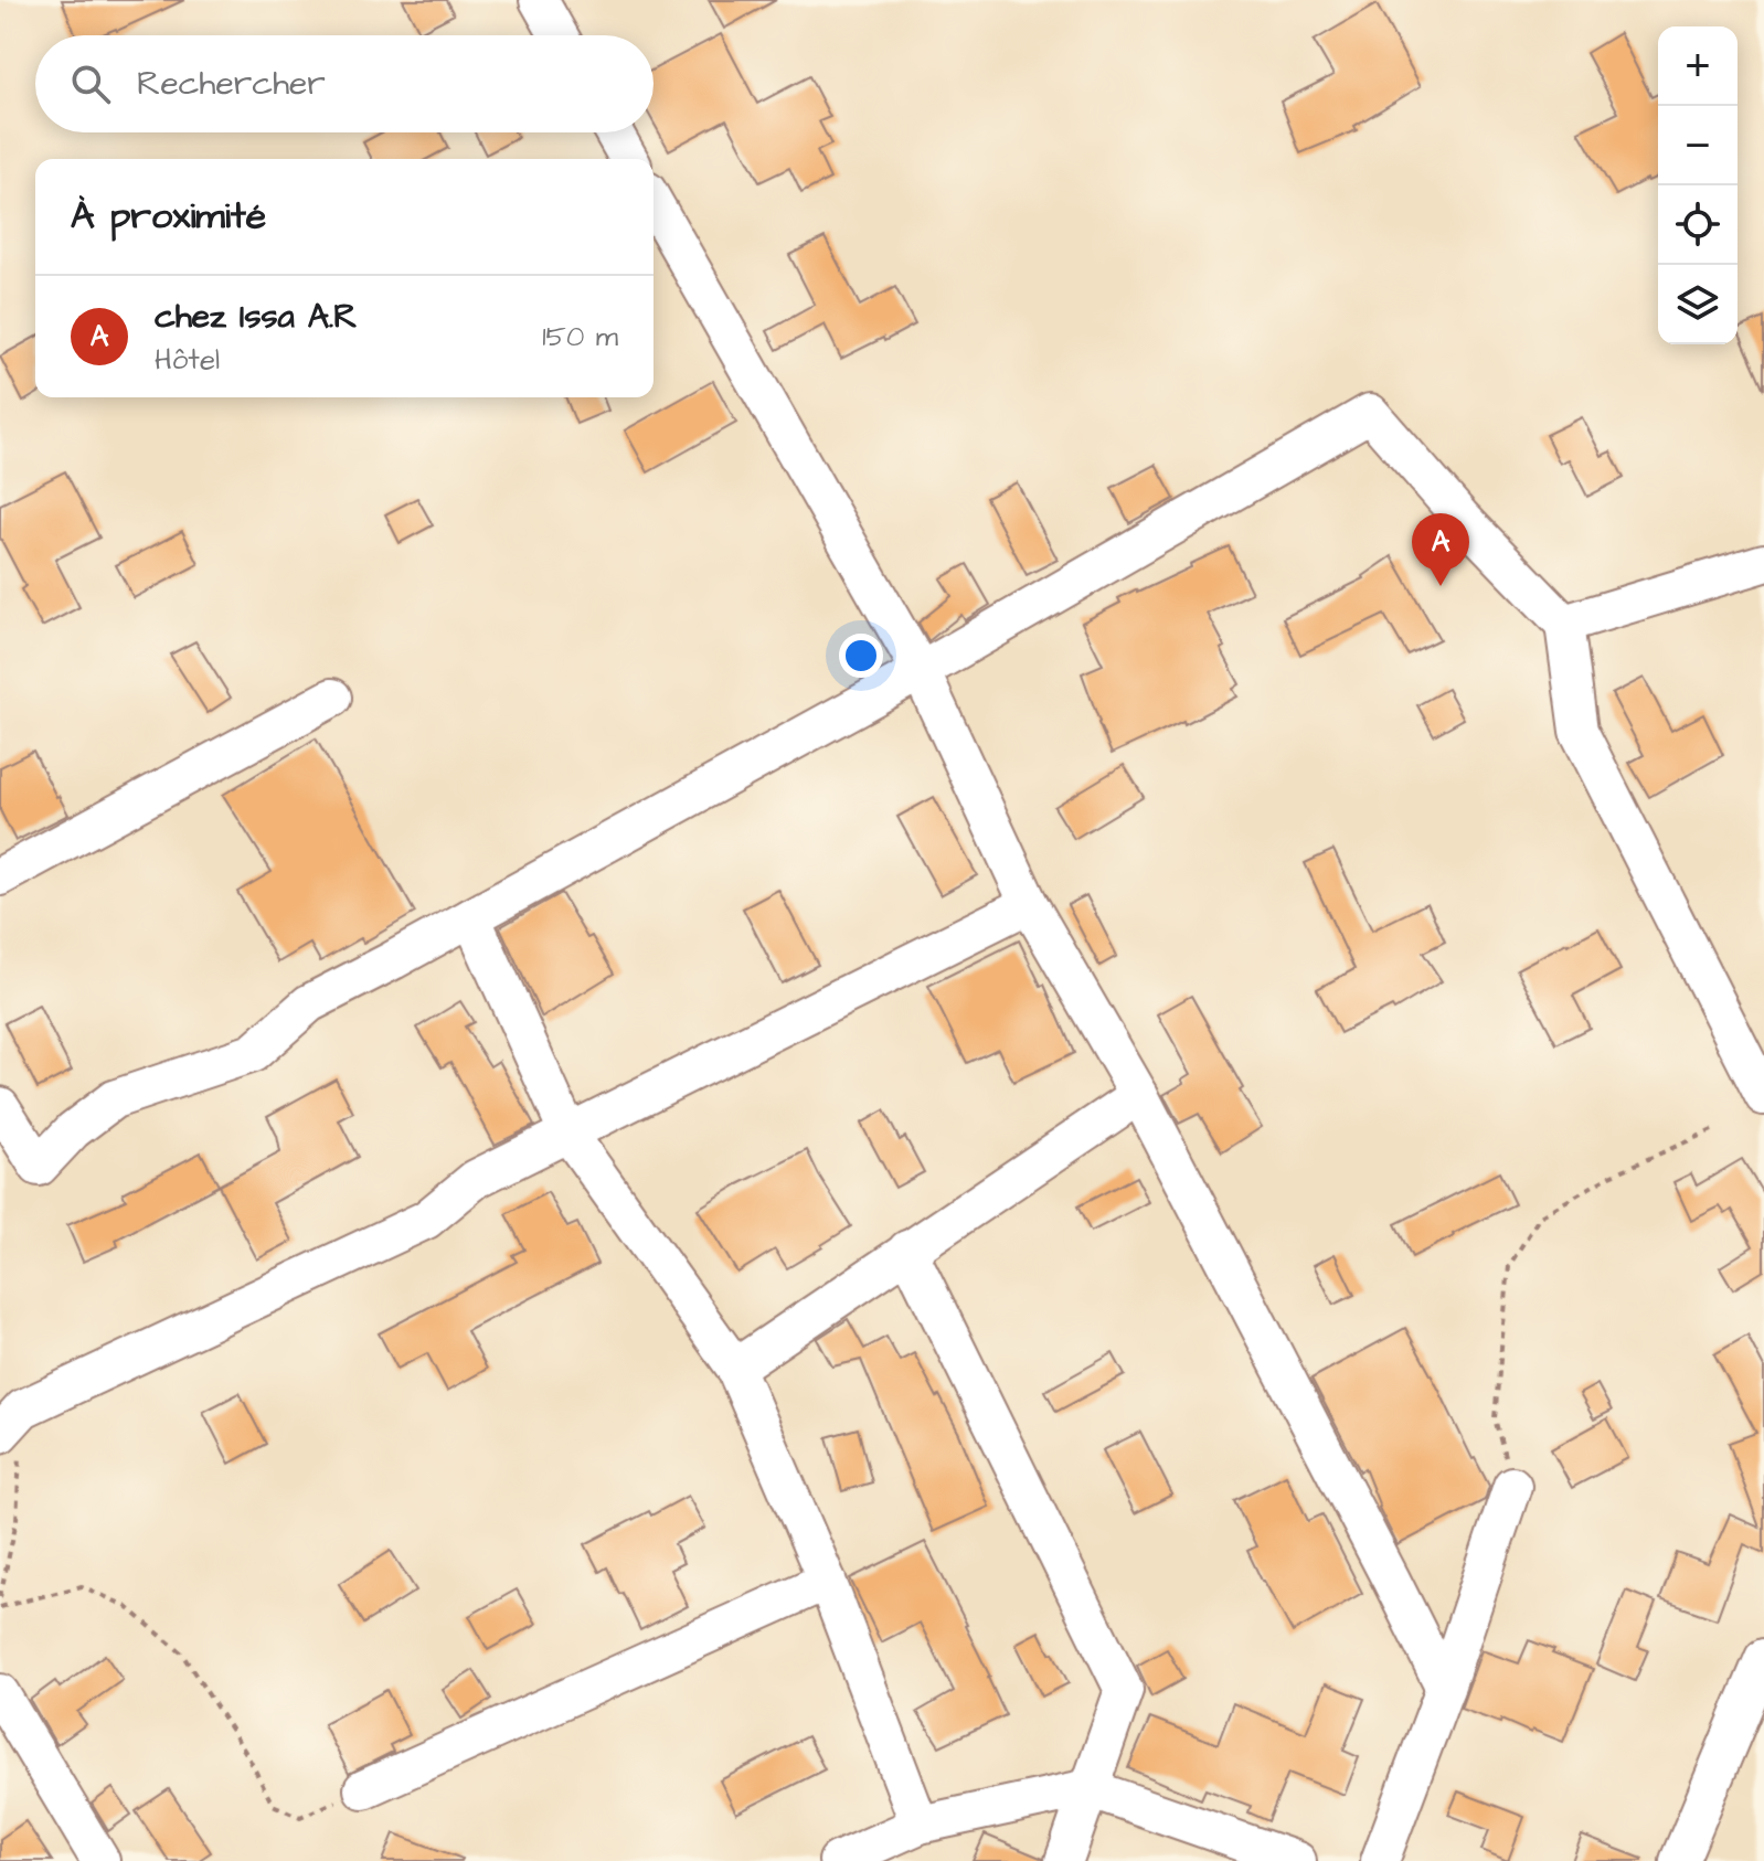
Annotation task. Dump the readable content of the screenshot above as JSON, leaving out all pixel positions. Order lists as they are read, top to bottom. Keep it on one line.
{"page":{"map_buttons":["+","−"],"search":"Rechercher","heading":"À proximité","list":[{"mark":"A","name":"chez Issa A.R","note":"Hôtel","value":"150 m"}],"pins":"A"}}
